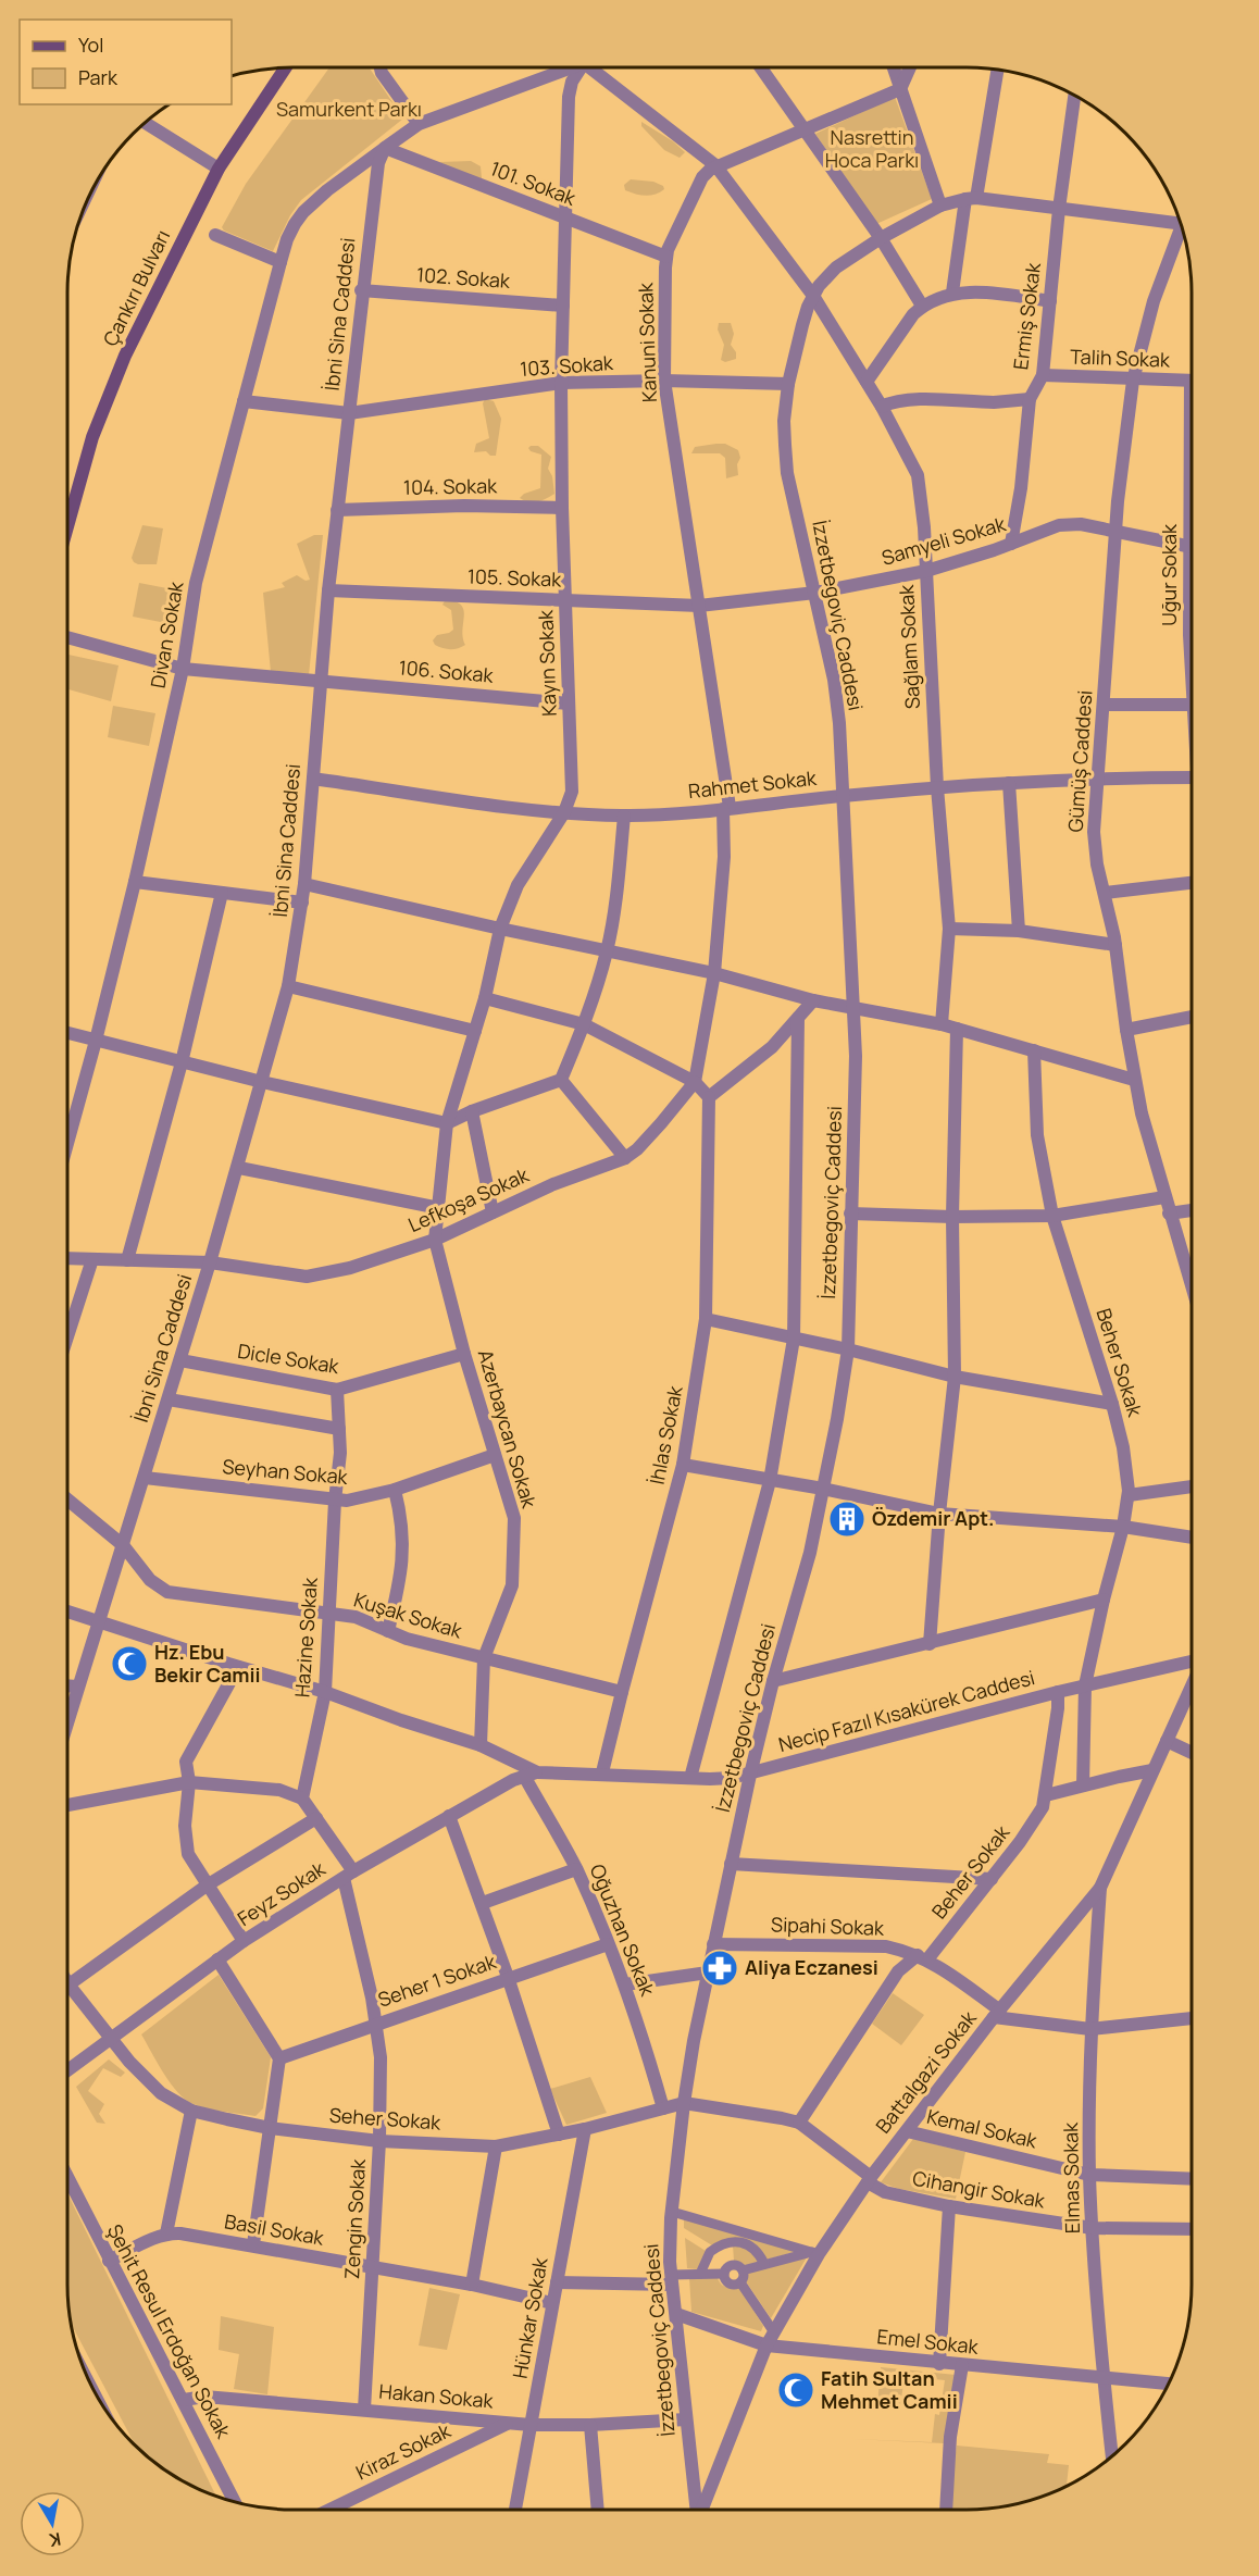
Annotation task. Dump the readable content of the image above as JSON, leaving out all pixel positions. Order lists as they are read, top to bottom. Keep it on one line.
{"streets":{"main road":["Çankırı Bulvarı"],"street":["101. Sokak","102. Sokak","İbni Sina Caddesi","Ermiş Sokak","Kanuni Sokak","Talih Sokak","103. Sokak","104. Sokak","Samyeli Sokak","105. Sokak","İzzetbegoviç Caddesi","Divan Sokak","Sağlam Sokak","Kayın Sokak","106. Sokak","Gümüş Caddesi","Rahmet Sokak","Lefkoşa Sokak","Dicle Sokak","Beher Sokak","Azerbaycan Sokak","İhlas Sokak","Seyhan Sokak","Kuşak Sokak","Hazine Sokak","Necip Fazıl Kısakürek Caddesi","Feyz Sokak","Sipahi Sokak","Oğuzhan Sokak","Seher 1 Sokak","Battalgazi Sokak","Seher Sokak","Kemal Sokak","Elmas Sokak","Cihangir Sokak","Zengin Sokak","Basil Sokak","Hünkar Sokak","Şehit Resul Erdoğan Sokak","Emel Sokak","Hakan Sokak","Kiraz Sokak"]},"crossings":[["101. Sokak","İbni Sina Caddesi"],["101. Sokak","Kanuni Sokak"],["101. Sokak","Divan Sokak"],["101. Sokak","Kayın Sokak"],["102. Sokak","İbni Sina Caddesi"],["102. Sokak","Kayın Sokak"],["İbni Sina Caddesi","103. Sokak"],["İbni Sina Caddesi","104. Sokak"],["İbni Sina Caddesi","105. Sokak"],["İbni Sina Caddesi","Divan Sokak"],["İbni Sina Caddesi","106. Sokak"],["İbni Sina Caddesi","Rahmet Sokak"],["İbni Sina Caddesi","Lefkoşa Sokak"],["İbni Sina Caddesi","Dicle Sokak"],["İbni Sina Caddesi","Seyhan Sokak"],["İbni Sina Caddesi","Kuşak Sokak"],["İbni Sina Caddesi","Necip Fazıl Kısakürek Caddesi"],["Ermiş Sokak","Talih Sokak"],["Ermiş Sokak","Samyeli Sokak"],["Ermiş Sokak","İzzetbegoviç Caddesi"],["Kanuni Sokak","103. Sokak"],["Kanuni Sokak","Samyeli Sokak"],["Kanuni Sokak","105. Sokak"],["Kanuni Sokak","Sağlam Sokak"],["Kanuni Sokak","Rahmet Sokak"],["Kanuni Sokak","Lefkoşa Sokak"],["Talih Sokak","Gümüş Caddesi"],["103. Sokak","İzzetbegoviç Caddesi"],["103. Sokak","Divan Sokak"],["103. Sokak","Kayın Sokak"],["104. Sokak","Kayın Sokak"],["Samyeli Sokak","105. Sokak"],["Samyeli Sokak","İzzetbegoviç Caddesi"],["Samyeli Sokak","Sağlam Sokak"],["Samyeli Sokak","Gümüş Caddesi"],["105. Sokak","Kayın Sokak"],["İzzetbegoviç Caddesi","Sağlam Sokak"],["İzzetbegoviç Caddesi","Rahmet Sokak"],["İzzetbegoviç Caddesi","Necip Fazıl Kısakürek Caddesi"],["İzzetbegoviç Caddesi","Sipahi Sokak"],["İzzetbegoviç Caddesi","Seher Sokak"],["İzzetbegoviç Caddesi","Cihangir Sokak"],["İzzetbegoviç Caddesi","Emel Sokak"],["İzzetbegoviç Caddesi","Hakan Sokak"],["Divan Sokak","106. Sokak"],["Sağlam Sokak","Rahmet Sokak"],["Kayın Sokak","106. Sokak"],["Kayın Sokak","Rahmet Sokak"],["Kayın Sokak","Lefkoşa Sokak"],["Kayın Sokak","Azerbaycan Sokak"],["Gümüş Caddesi","Rahmet Sokak"],["Lefkoşa Sokak","Azerbaycan Sokak"],["Dicle Sokak","Azerbaycan Sokak"],["Dicle Sokak","Hazine Sokak"],["Beher Sokak","Necip Fazıl Kısakürek Caddesi"],["Beher Sokak","Sipahi Sokak"],["Beher Sokak","Cihangir Sokak"],["Azerbaycan Sokak","Seyhan Sokak"],["Azerbaycan Sokak","Kuşak Sokak"],["Azerbaycan Sokak","Necip Fazıl Kısakürek Caddesi"],["İhlas Sokak","Kuşak Sokak"],["İhlas Sokak","Necip Fazıl Kısakürek Caddesi"],["Seyhan Sokak","Hazine Sokak"],["Kuşak Sokak","Hazine Sokak"],["Hazine Sokak","Necip Fazıl Kısakürek Caddesi"],["Necip Fazıl Kısakürek Caddesi","Feyz Sokak"],["Necip Fazıl Kısakürek Caddesi","Oğuzhan Sokak"],["Feyz Sokak","Oğuzhan Sokak"],["Feyz Sokak","Seher Sokak"],["Feyz Sokak","Zengin Sokak"],["Sipahi Sokak","Battalgazi Sokak"],["Oğuzhan Sokak","Seher 1 Sokak"],["Oğuzhan Sokak","Seher Sokak"],["Seher 1 Sokak","Zengin Sokak"],["Battalgazi Sokak","Kemal Sokak"],["Battalgazi Sokak","Elmas Sokak"],["Battalgazi Sokak","Cihangir Sokak"],["Battalgazi Sokak","Emel Sokak"],["Seher Sokak","Cihangir Sokak"],["Seher Sokak","Zengin Sokak"],["Seher Sokak","Hünkar Sokak"],["Kemal Sokak","Elmas Sokak"],["Elmas Sokak","Cihangir Sokak"],["Elmas Sokak","Emel Sokak"],["Zengin Sokak","Basil Sokak"],["Zengin Sokak","Hakan Sokak"],["Basil Sokak","Hünkar Sokak"],["Hünkar Sokak","Hakan Sokak"],["Şehit Resul Erdoğan Sokak","Hakan Sokak"],["Hakan Sokak","Kiraz Sokak"]],"parks":["Samurkent Parkı","Nasrettin Hoca Parkı"],"places":{"building":["Özdemir Apt."],"mosque":["Hz. Ebu Bekir Camii","Fatih Sultan Mehmet Camii"],"pharmacy":["Aliya Eczanesi"]},"legend":["Yol","Park"],"north":"bottom"}
